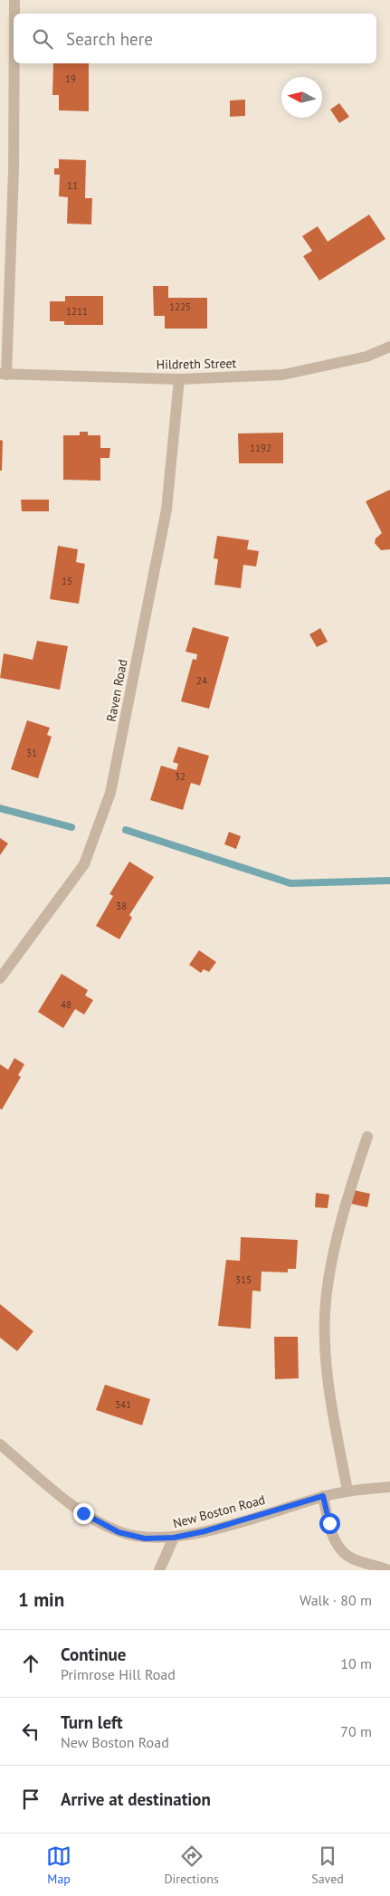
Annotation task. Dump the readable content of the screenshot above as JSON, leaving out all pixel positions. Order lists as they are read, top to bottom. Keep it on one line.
{"streets":{"street":["Hildreth Street","Raven Road","New Boston Road"]},"crossings":[["Hildreth Street","Raven Road"]],"house_numbers":["19","11","1225","1211","1192","15","24","31","32","38","48","315","341"],"north":"left","page":{"search":"Search here","heading":["1 min","Walk · 80 m"],"list":[["Continue","Primrose Hill Road","10 m"],["Turn left","New Boston Road","70 m"],"Arrive at destination"],"nav":["Map","Directions","Saved"]}}
